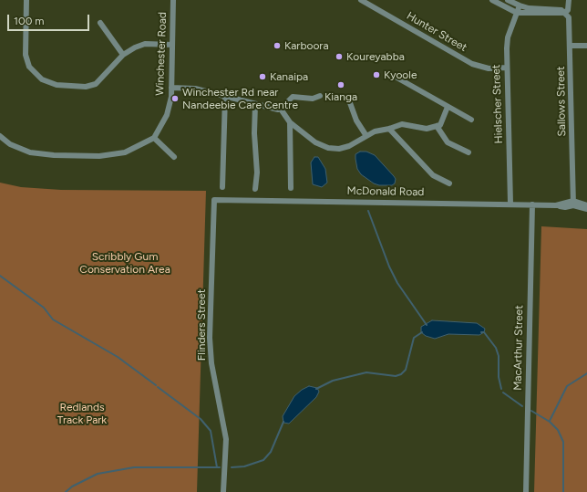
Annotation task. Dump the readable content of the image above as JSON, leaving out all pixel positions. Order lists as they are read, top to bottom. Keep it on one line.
{"streets":{"street":["Hunter Street","Winchester Road","Sallows Street","Hielscher Street","McDonald Road","Flinders Street","MacArthur Street"]},"crossings":[["Hunter Street","Hielscher Street"],["Sallows Street","McDonald Road"],["Hielscher Street","McDonald Road"],["McDonald Road","Flinders Street"],["McDonald Road","MacArthur Street"]],"parks":["Scribbly Gum Conservation Area","Redlands Track Park"],"places":["Karboora","Koureyabba","Kyoole","Kanaipa","Kianga","Winchester Rd near Nandeebie Care Centre"],"scale_bar":"100 m"}
